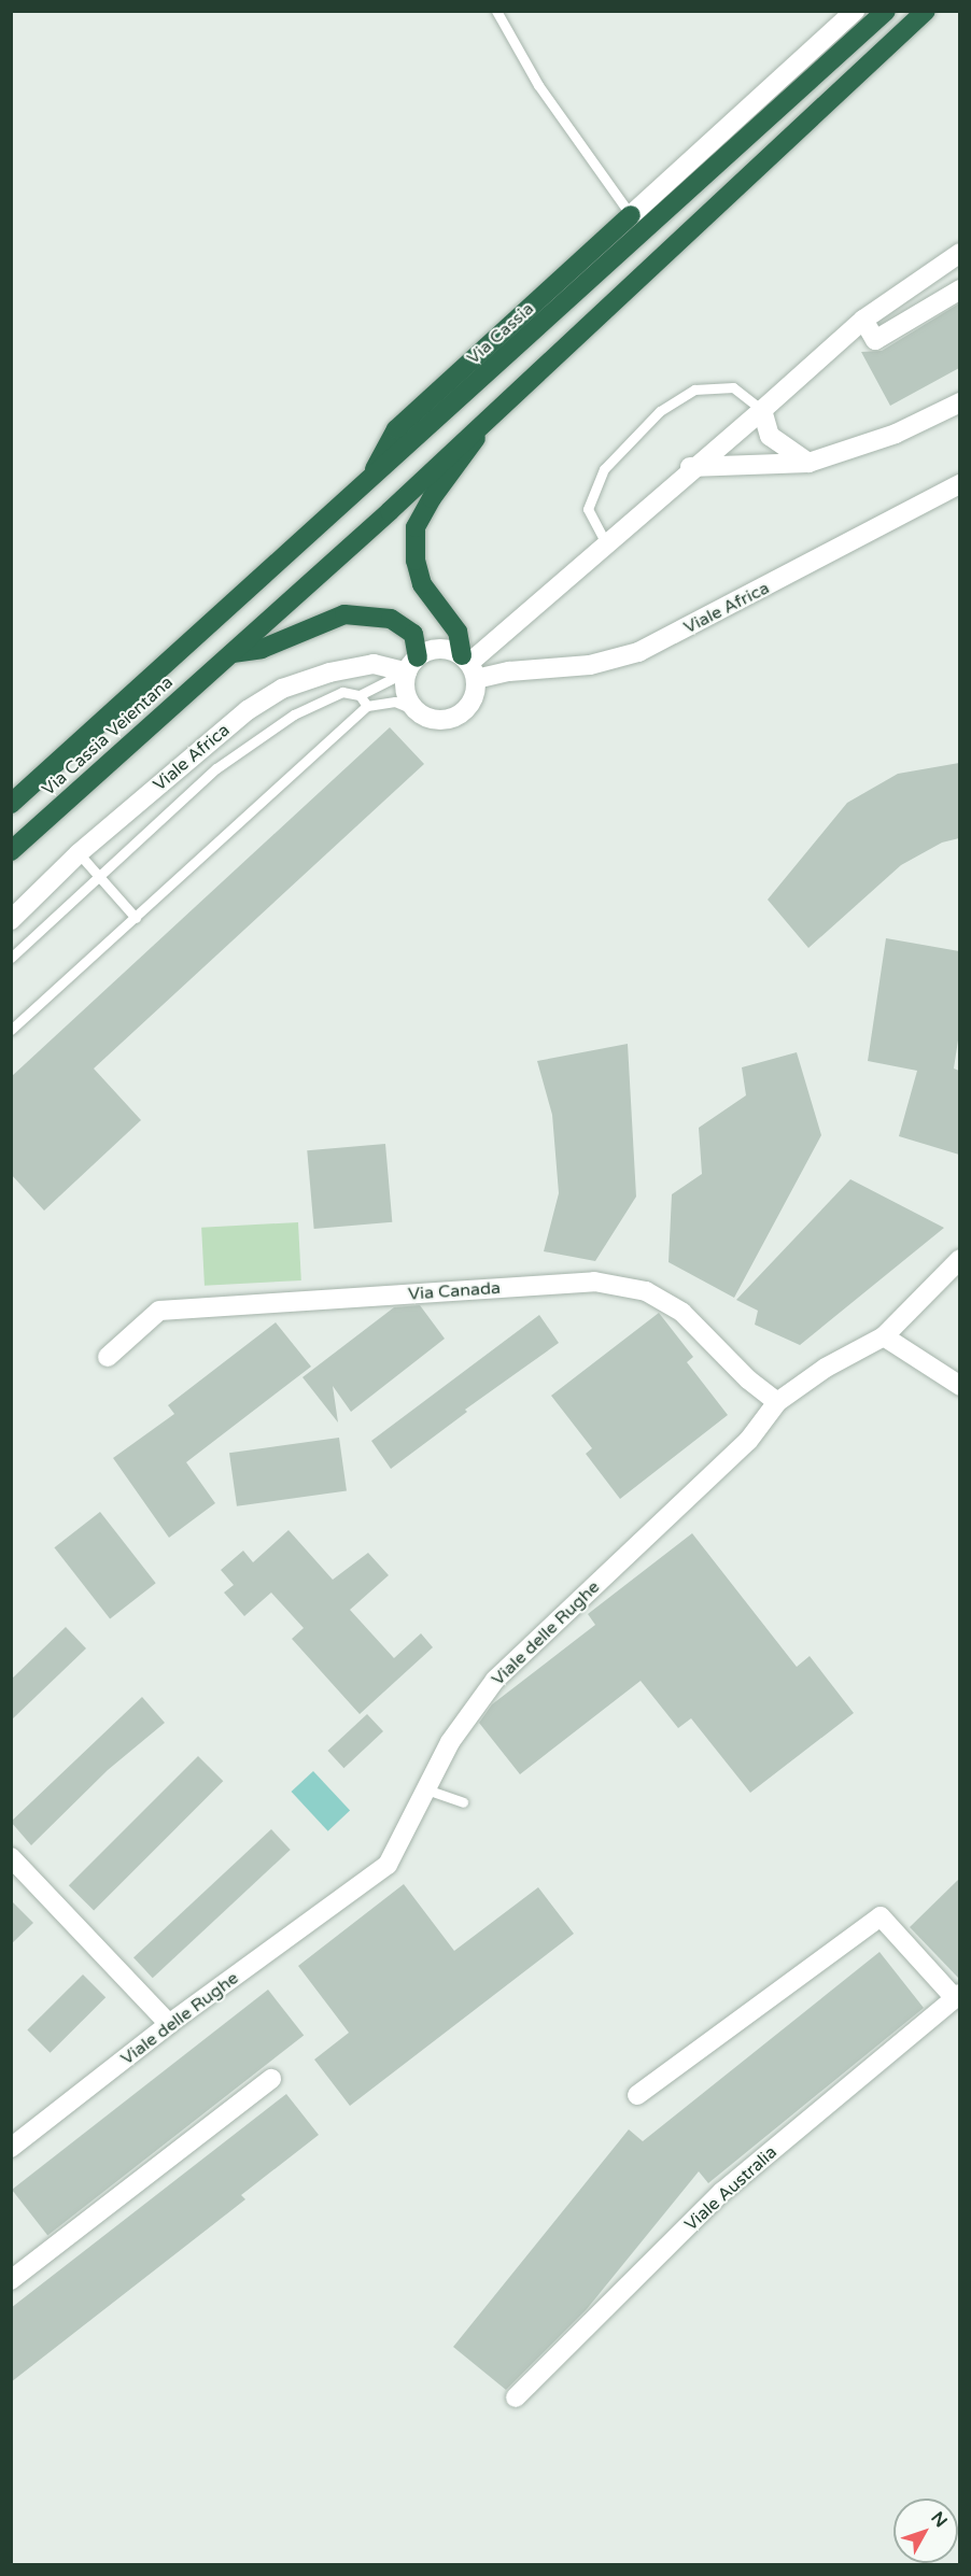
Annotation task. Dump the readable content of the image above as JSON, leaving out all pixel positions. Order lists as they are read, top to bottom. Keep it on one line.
{"streets":{"highway":["Via Cassia","Via Cassia Veientana"],"street":["Viale Africa","Via Canada","Viale delle Rughe","Viale Australia"]},"crossings":[["Via Cassia","Via Cassia Veientana"],["Via Canada","Viale delle Rughe"]],"north":"top right"}
